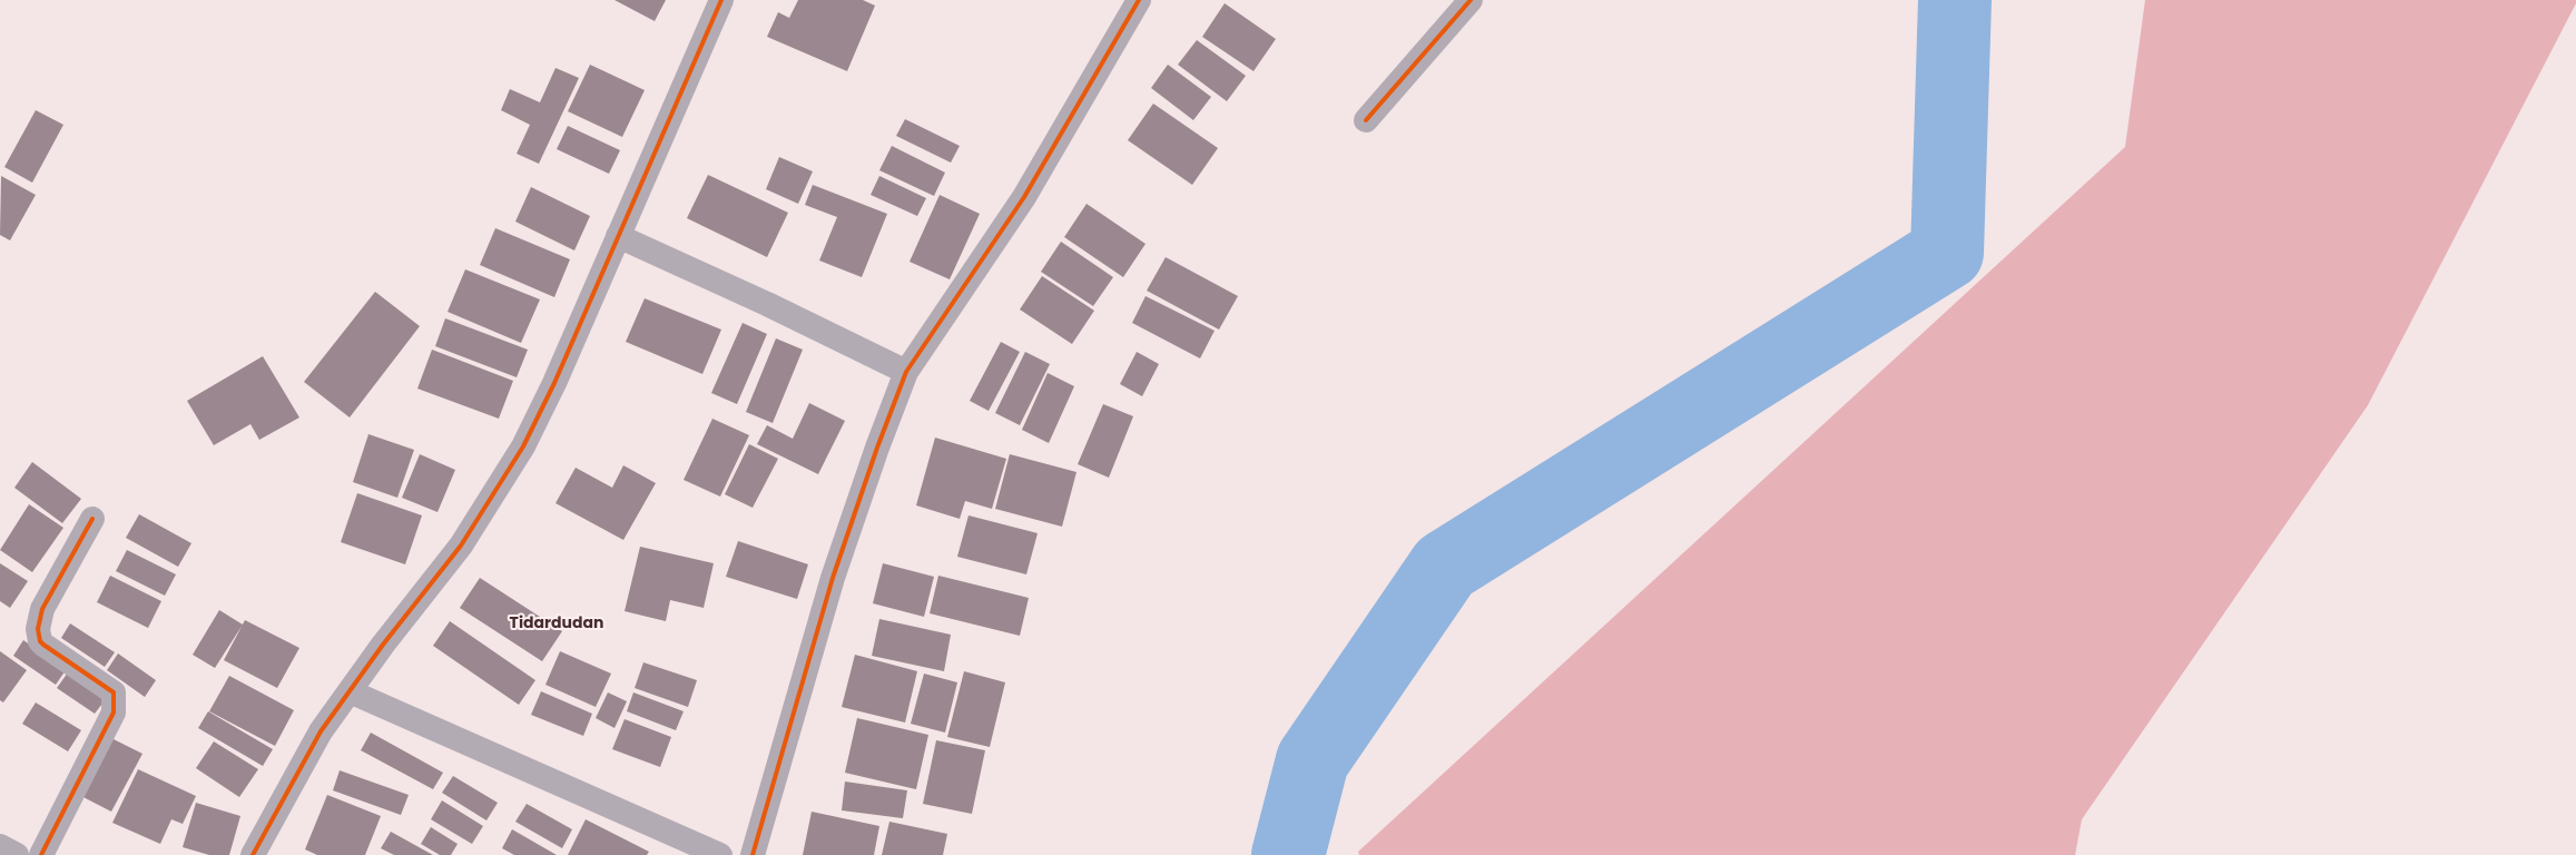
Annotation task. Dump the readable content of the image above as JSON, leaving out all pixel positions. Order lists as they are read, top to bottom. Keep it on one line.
{"districts":["Tidardudan"]}
